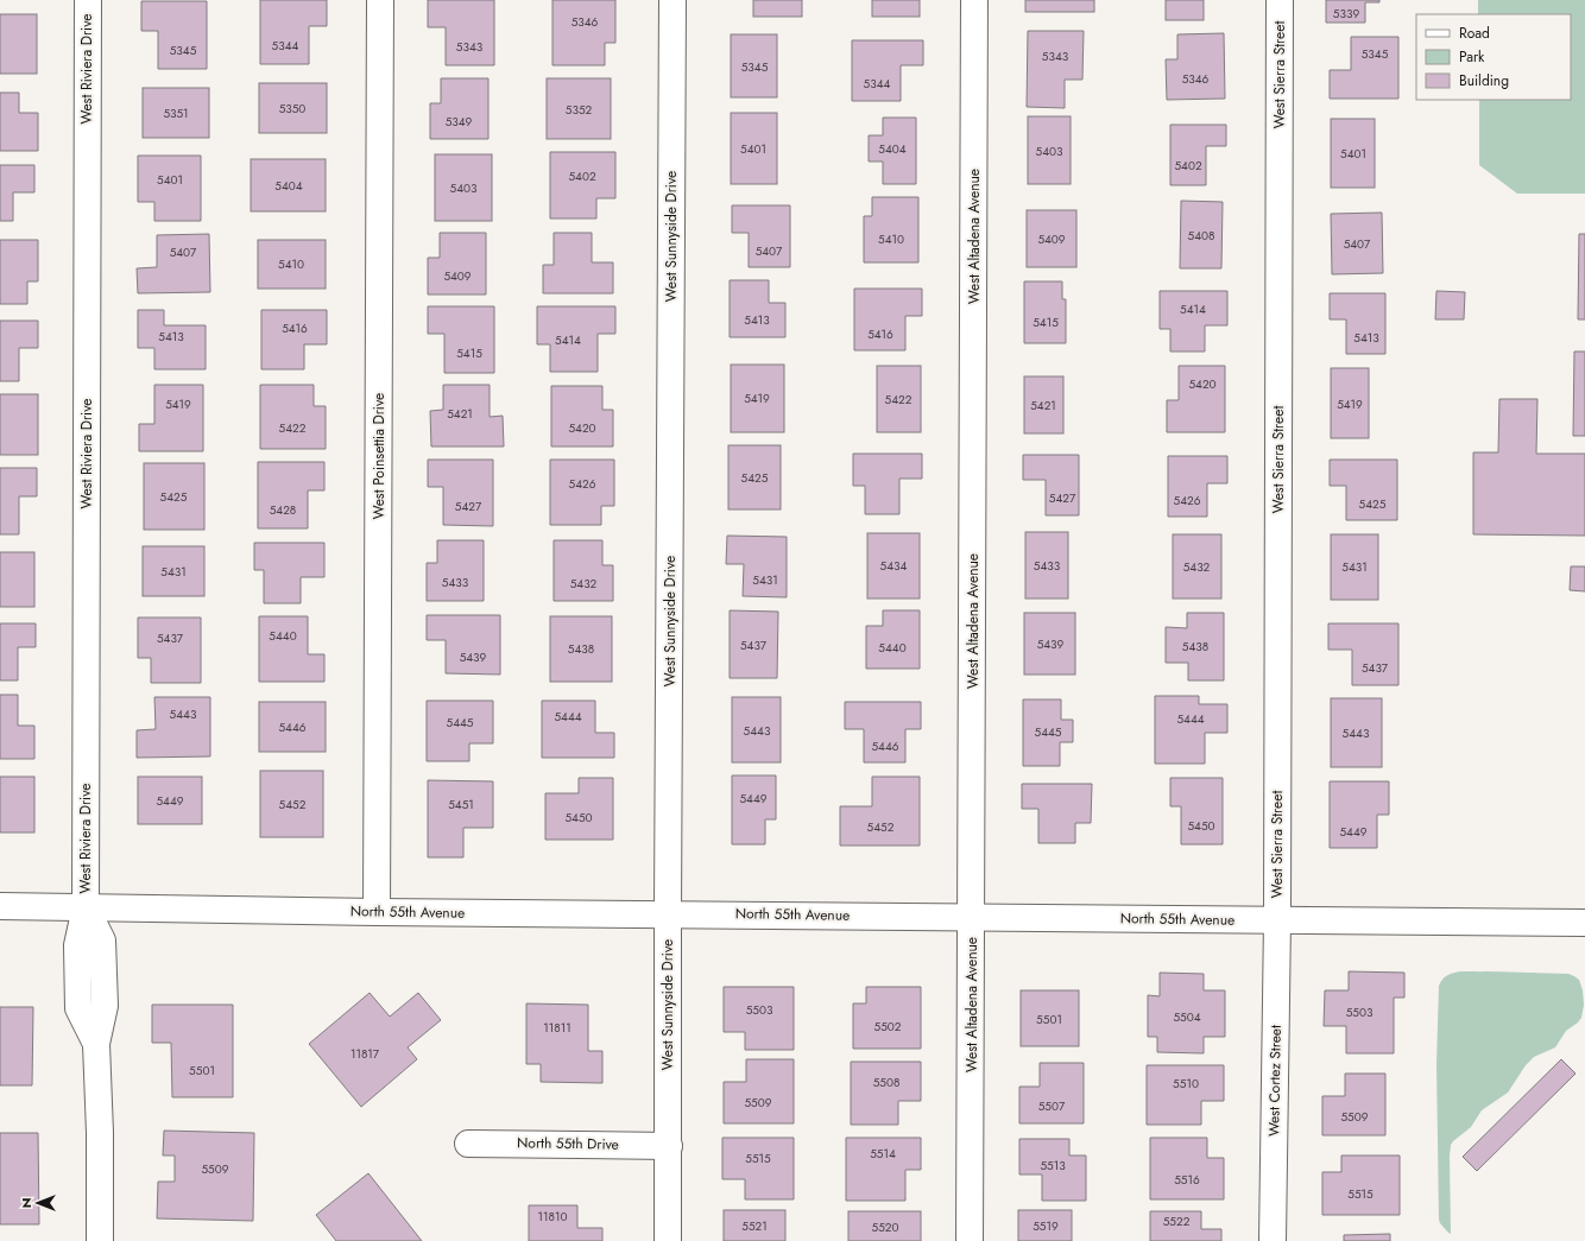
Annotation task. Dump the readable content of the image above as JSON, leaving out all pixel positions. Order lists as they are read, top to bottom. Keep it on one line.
{"streets":{"street":["West Riviera Drive","West Sierra Street","West Sunnyside Drive","West Altadena Avenue","West Poinsettia Drive","North 55th Avenue","West Cortez Street","North 55th Drive"]},"crossings":[["West Riviera Drive","North 55th Avenue"],["West Sierra Street","North 55th Avenue"],["West Sierra Street","West Cortez Street"],["West Sunnyside Drive","North 55th Avenue"],["West Sunnyside Drive","North 55th Drive"],["West Altadena Avenue","North 55th Avenue"],["West Poinsettia Drive","North 55th Avenue"],["North 55th Avenue","West Cortez Street"]],"house_numbers":["5339","5346","5344","5343","5345","5345","5343","5345","5346","5344","5350","5352","5351","5349","5401","5404","5403","5401","5402","5402","5401","5404","5403","5408","5410","5409","5407","5407","5407","5410","5409","5414","5413","5415","5416","5416","5413","5413","5414","5415","5420","5419","5422","5419","5419","5421","5421","5422","5420","5425","5426","5425","5427","5426","5425","5427","5428","5434","5433","5432","5431","5431","5431","5433","5432","5440","5437","5439","5437","5438","5440","5438","5439","5437","5443","5444","5444","5445","5446","5443","5445","5443","5446","5449","5449","5452","5451","5450","5450","5452","5449","5503","5503","5504","5501","5502","11811","11817","5501","5508","5510","5509","5507","5509","5514","5515","5513","5509","5516","5515","11810","5522","5521","5519","5520"],"legend":["Road","Park","Building"],"north":"left"}
